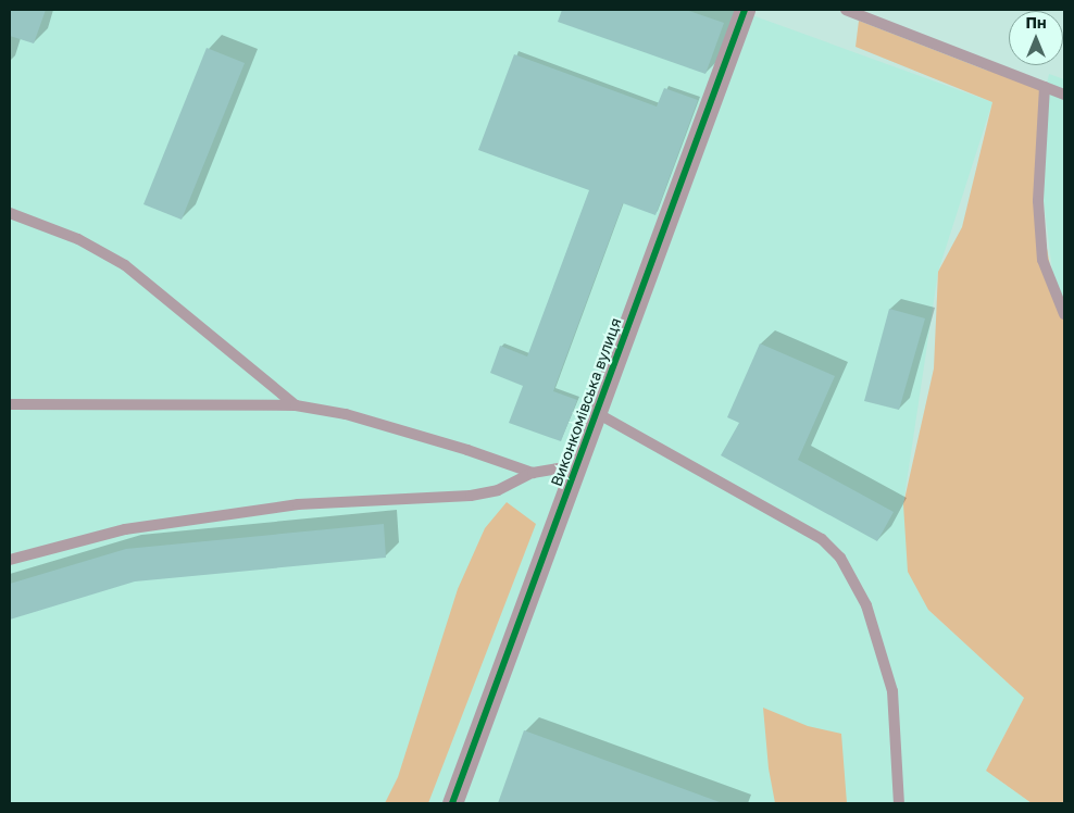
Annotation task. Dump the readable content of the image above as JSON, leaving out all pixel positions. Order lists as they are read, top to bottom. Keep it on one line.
{"streets":{"street":["Виконкомівська вулиця"]},"north":"top"}
